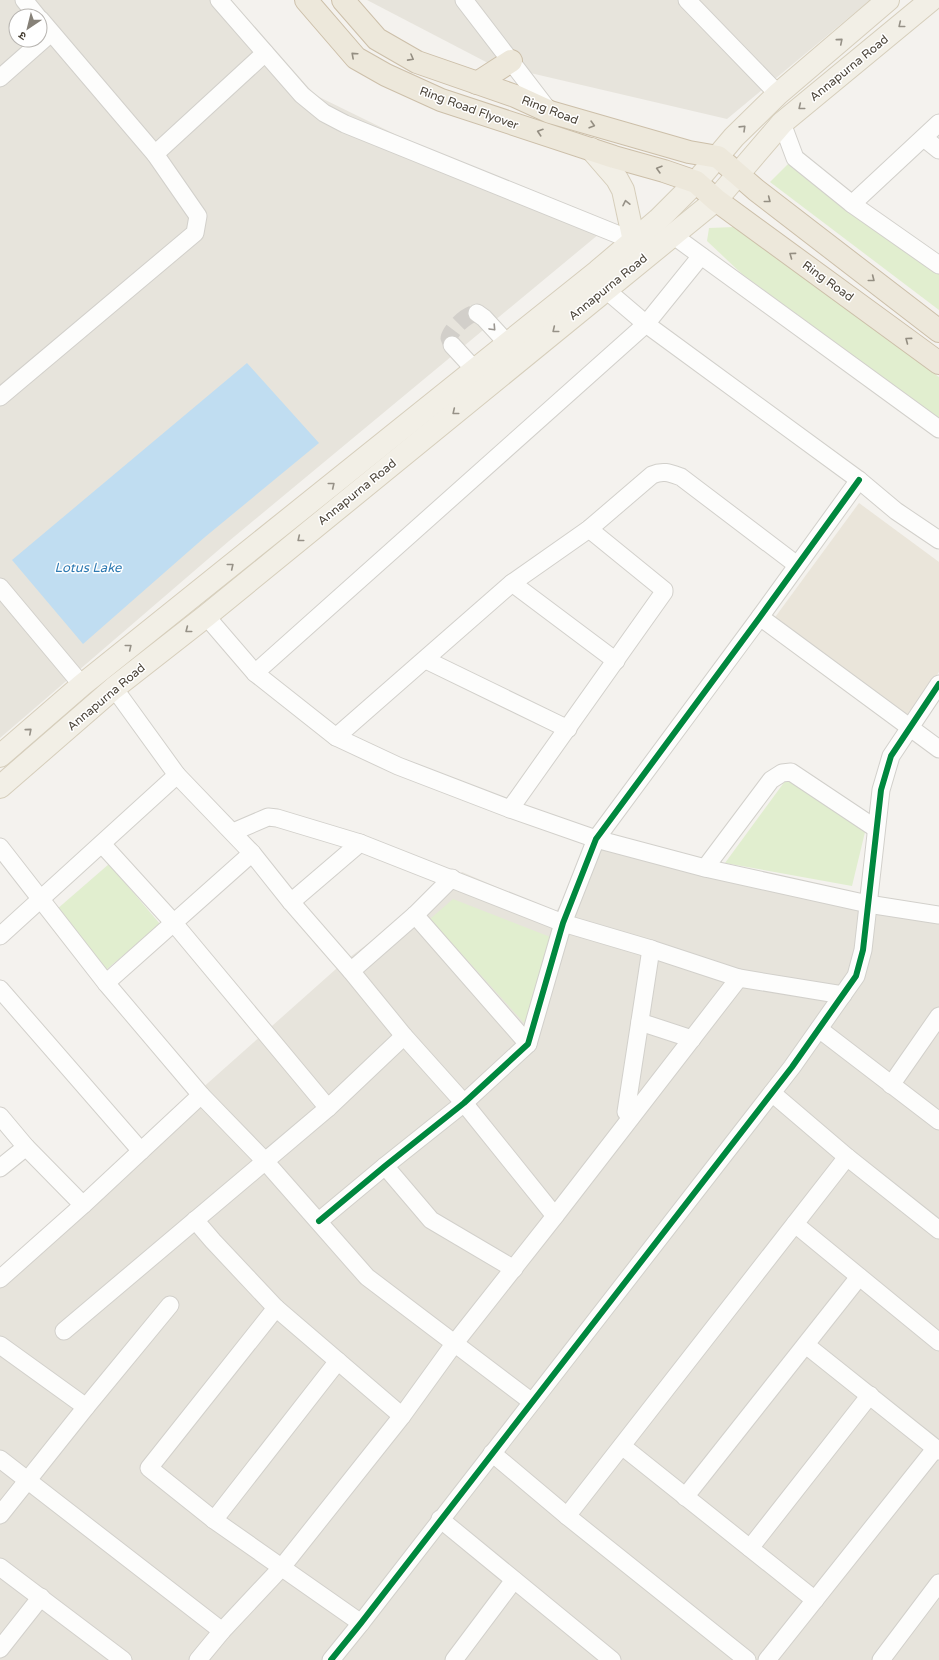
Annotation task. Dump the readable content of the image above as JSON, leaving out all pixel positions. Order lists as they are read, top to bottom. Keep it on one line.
{"streets":{"highway":["Ring Road Flyover","Ring Road"],"main road":["Annapurna Road"]},"crossings":[["Annapurna Road","Ring Road"]],"water":["Lotus Lake"],"north":"bottom left"}
